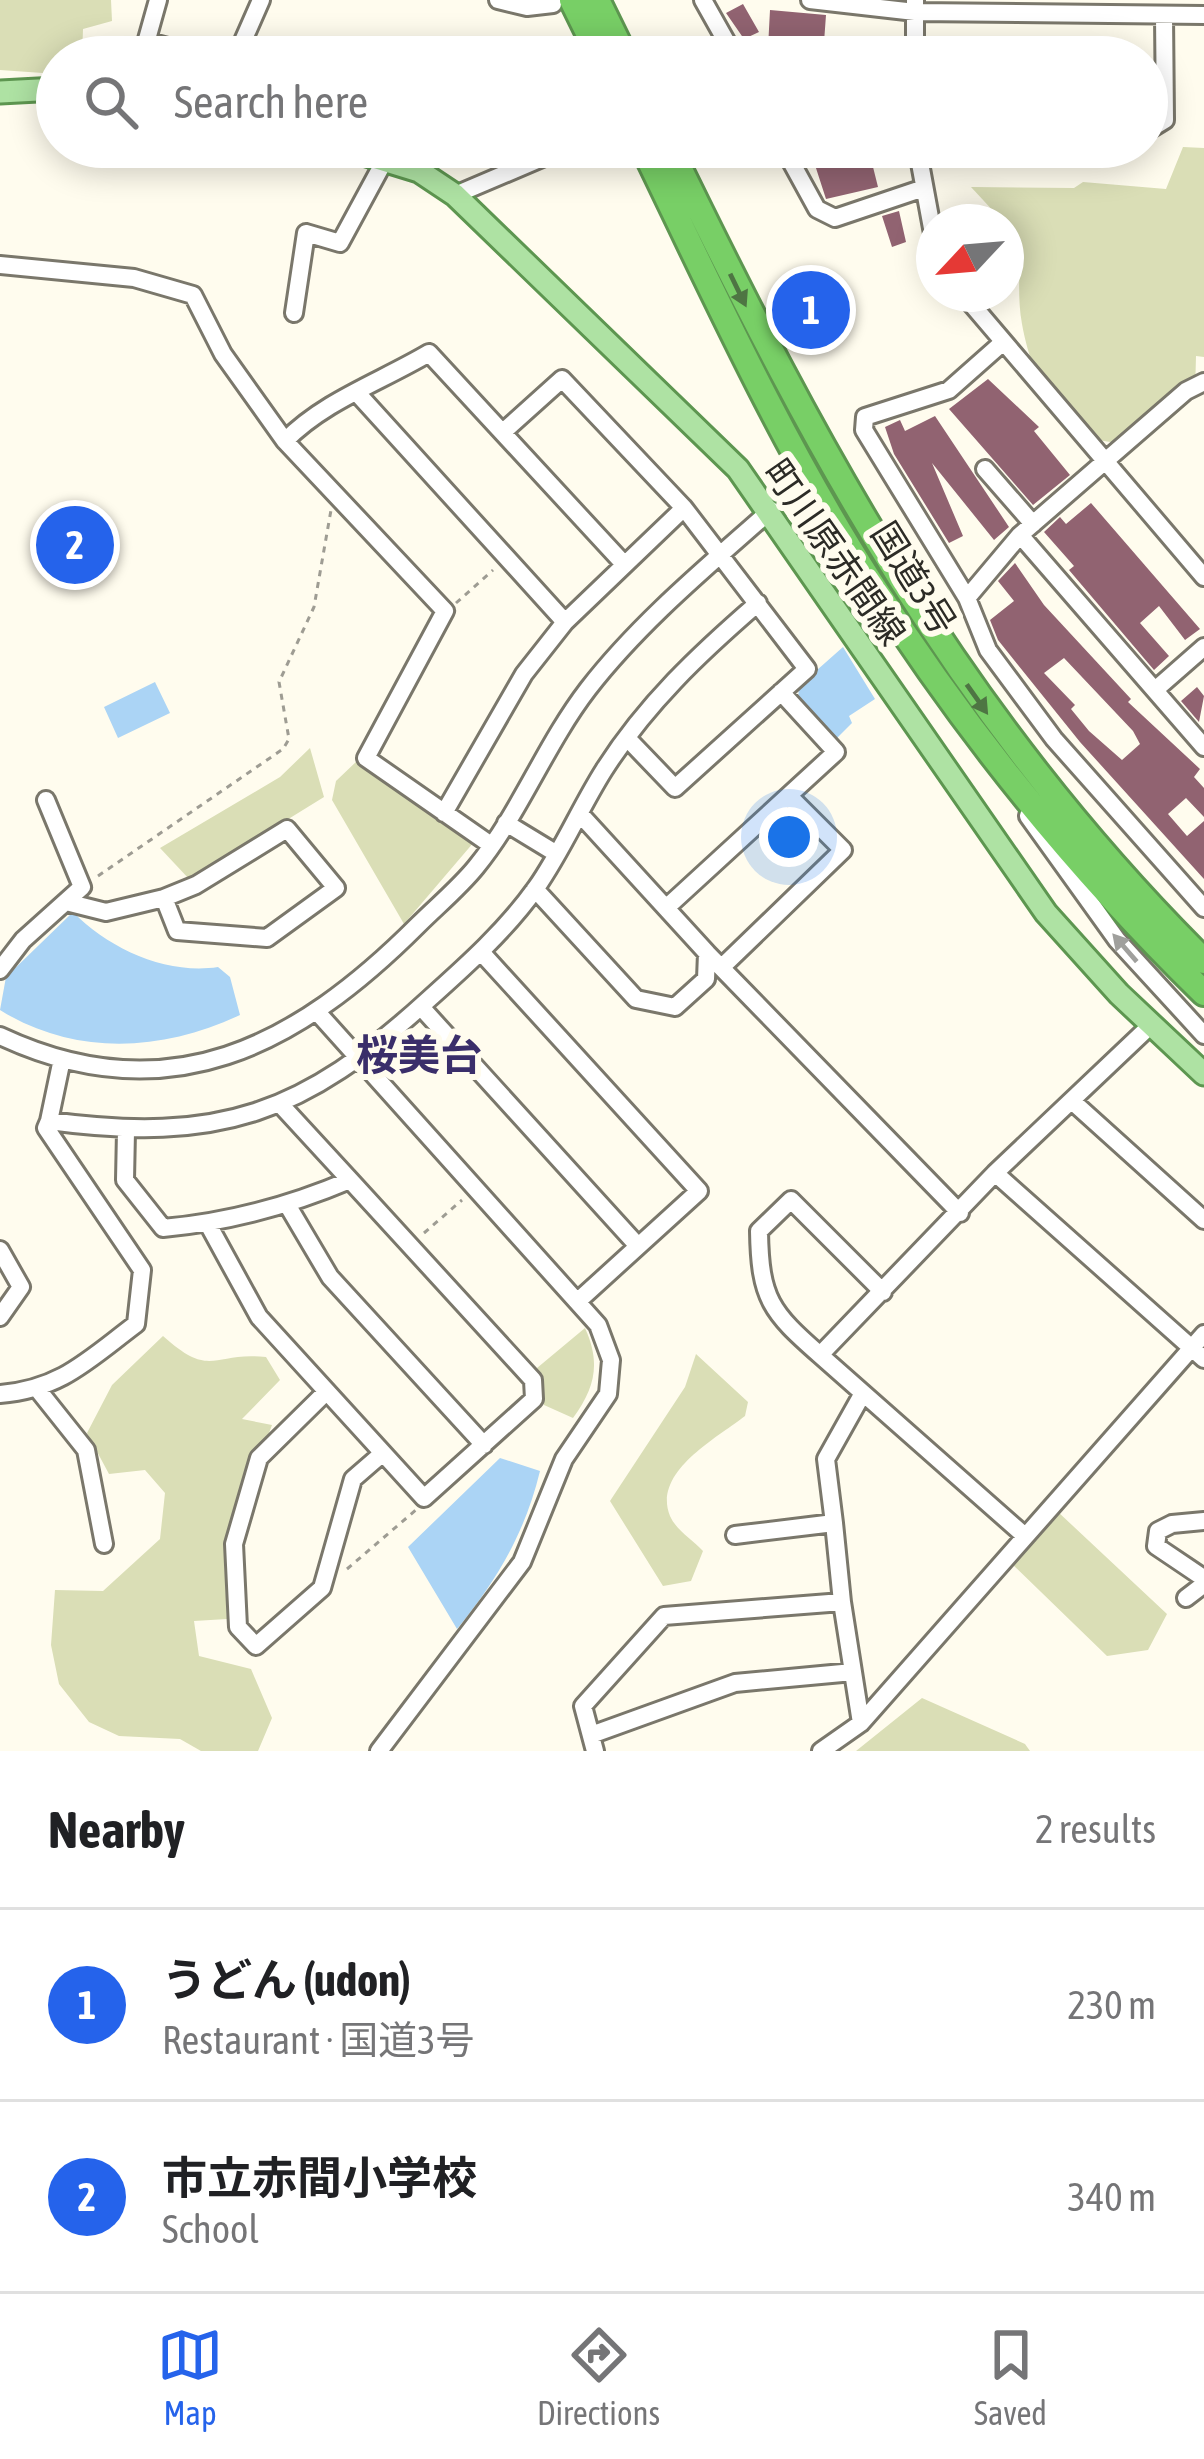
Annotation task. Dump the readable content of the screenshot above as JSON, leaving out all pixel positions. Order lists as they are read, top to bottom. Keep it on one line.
{"streets":{"highway":["国道3号"],"main road":["町川原赤間線"]},"districts":["桜美台"],"north":"bottom left","page":{"search":"Search here","pins":["1","2"],"heading":["Nearby","2 results"],"list":[{"mark":"1","name":"うどん (udon)","note":"Restaurant · 国道3号","value":"230 m"},{"mark":"2","name":"市立赤間小学校","note":"School","value":"340 m"}],"nav":["Map","Directions","Saved"]}}
